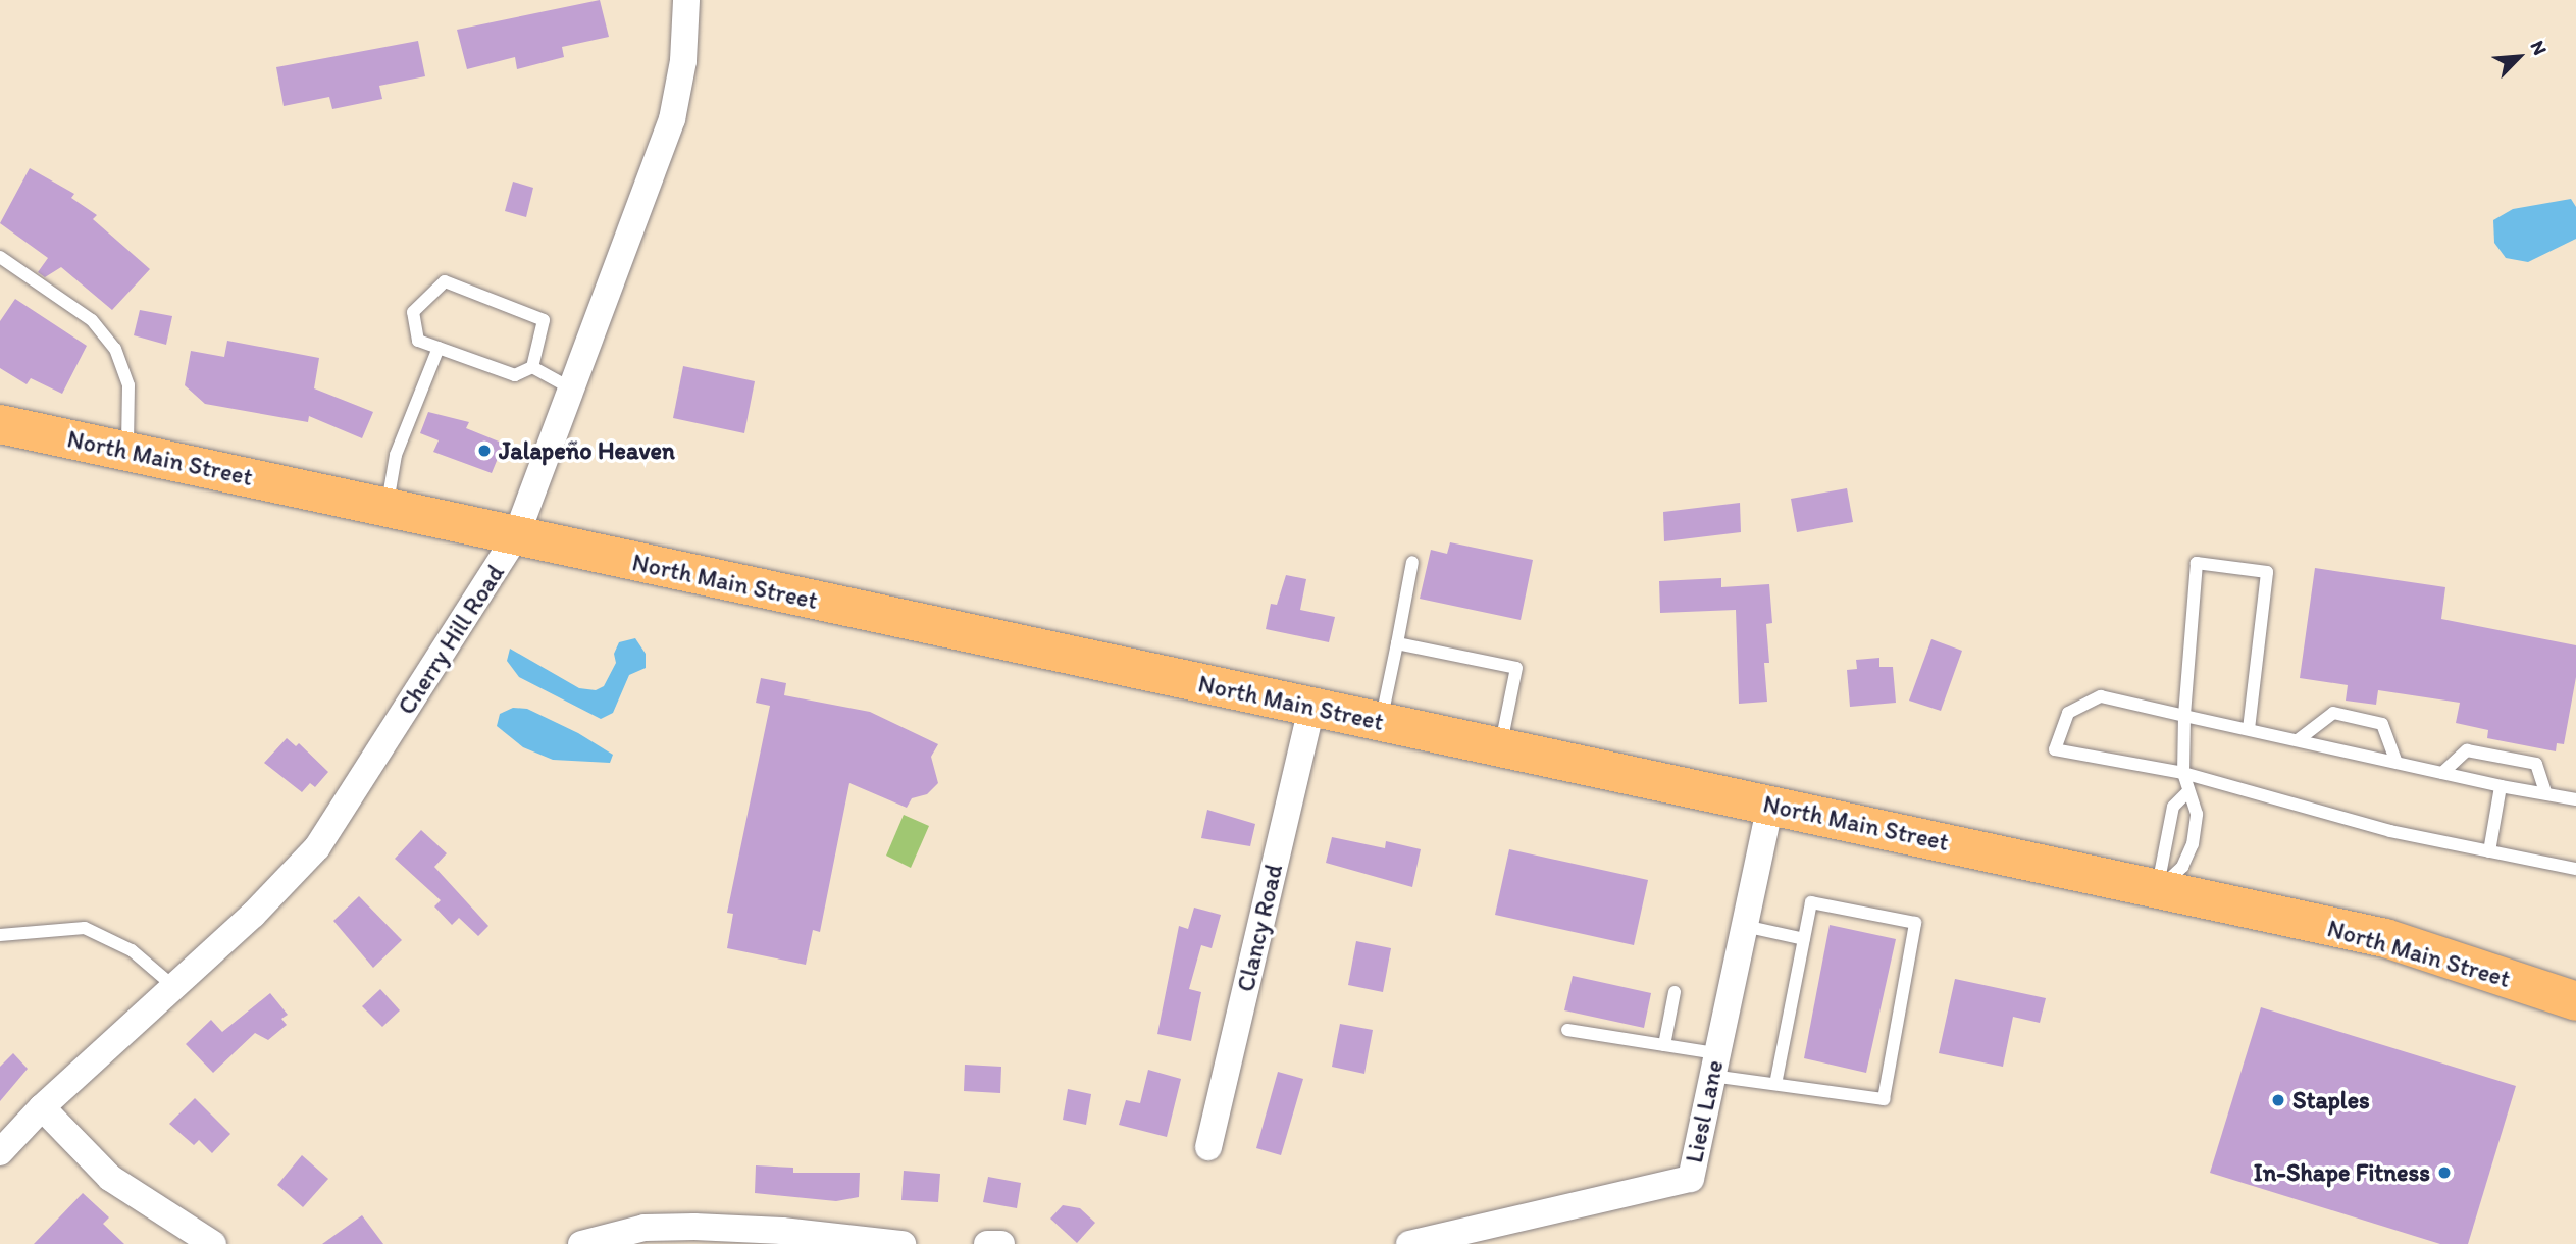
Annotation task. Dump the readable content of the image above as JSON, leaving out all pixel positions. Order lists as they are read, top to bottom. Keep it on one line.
{"streets":{"main road":["North Main Street"],"street":["Cherry Hill Road","Clancy Road","Liesl Lane"]},"crossings":[["North Main Street","Cherry Hill Road"],["North Main Street","Clancy Road"],["North Main Street","Liesl Lane"]],"places":["Jalapeño Heaven","Staples","In-Shape Fitness"],"north":"top right"}
